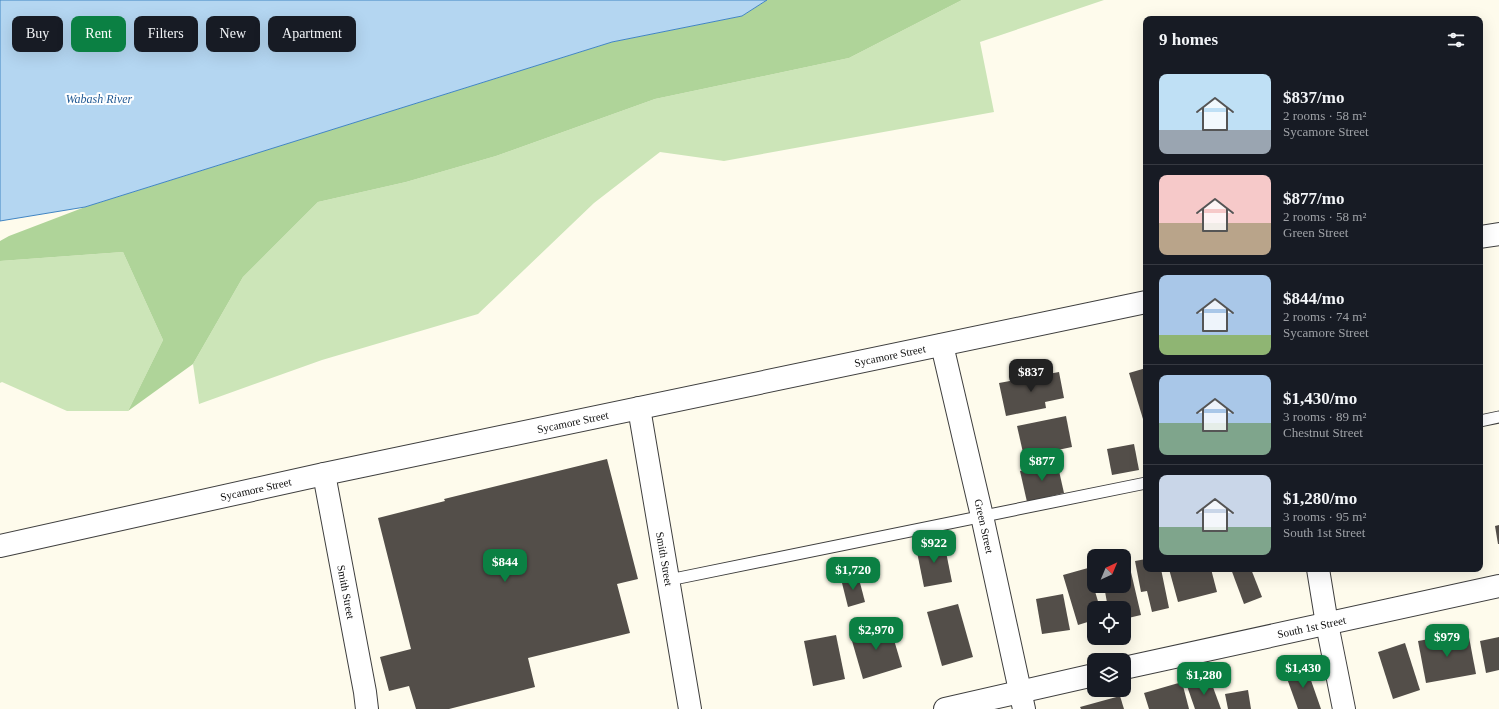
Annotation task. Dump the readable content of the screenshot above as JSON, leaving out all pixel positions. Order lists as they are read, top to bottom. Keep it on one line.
{"streets":{"street":["Sycamore Street","Green Street","Smith Street","South 1st Street"]},"crossings":[["Sycamore Street","Green Street"],["Sycamore Street","Smith Street"]],"water":["Wabash River"],"north":"top right","page":{"chip":["Buy","Rent","Filters","New","Apartment"],"heading":"9 homes","list":[{"name":"$837/mo","note":"2 rooms · 58 m² · Sycamore Street"},{"name":"$877/mo","note":"2 rooms · 58 m² · Green Street"},{"name":"$844/mo","note":"2 rooms · 74 m² · Sycamore Street"},{"name":"$1,430/mo","note":"3 rooms · 89 m² · Chestnut Street"},{"name":"$1,280/mo","note":"3 rooms · 95 m² · South 1st Street"}],"price":["$837","$877","$922","$844","$1,720","$2,970","$979","$1,430","$1,280"]}}
